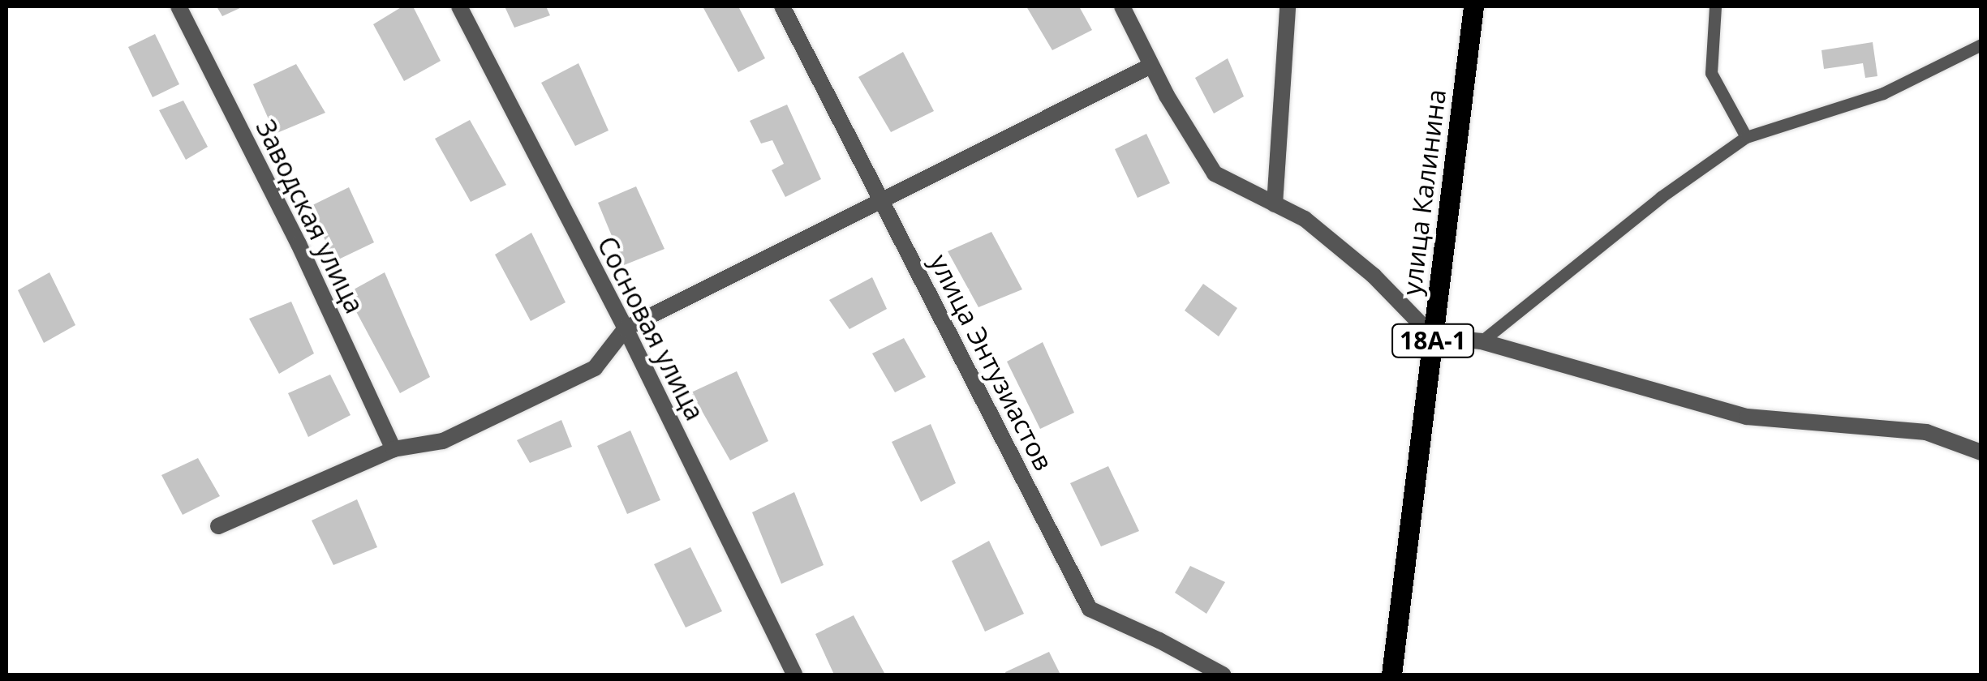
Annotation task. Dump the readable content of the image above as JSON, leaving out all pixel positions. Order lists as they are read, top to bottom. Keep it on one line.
{"streets":{"main road":["улица Калинина","18А-1"],"street":["Заводская улица","Сосновая улица","улица Энтузиастов"]}}
